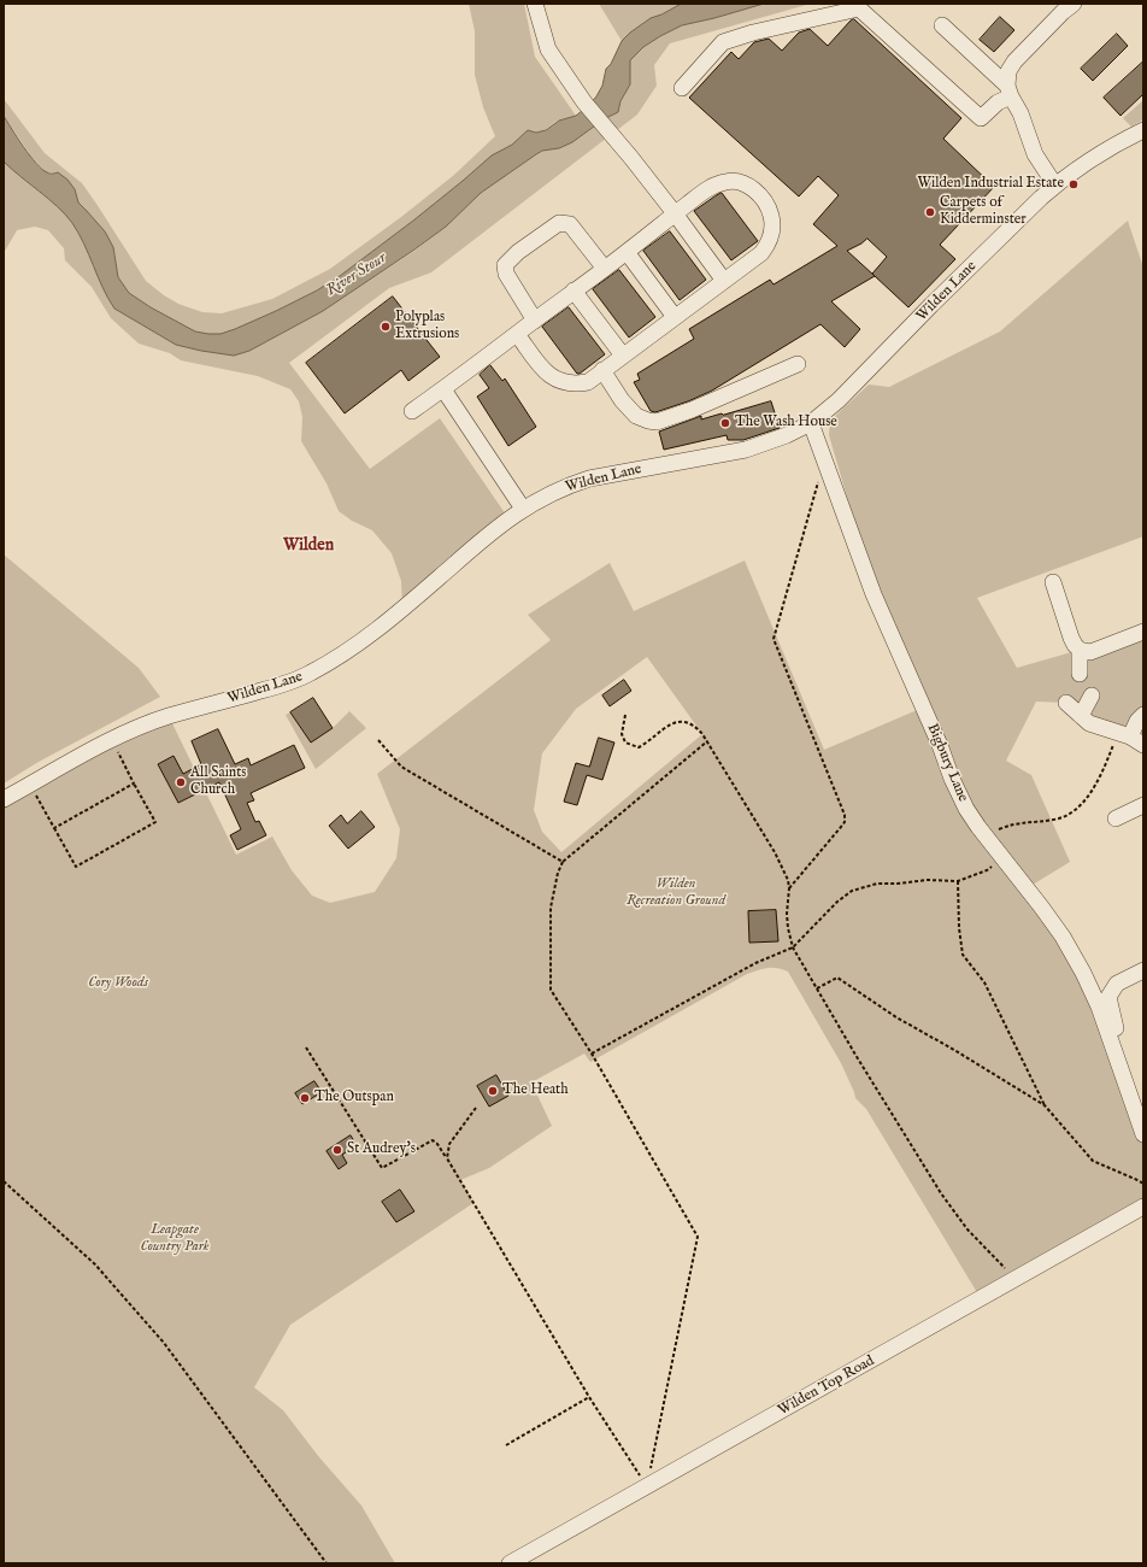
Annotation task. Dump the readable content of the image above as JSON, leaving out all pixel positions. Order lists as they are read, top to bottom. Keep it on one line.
{"streets":{"street":["Wilden Lane","Bigbury Lane","Wilden Top Road"]},"crossings":[["Wilden Lane","Bigbury Lane"]],"districts":["Wilden"],"water":["River Stour"],"parks":["Wilden Recreation Ground","Cory Woods","Leapgate Country Park"],"places":["Wilden Industrial Estate","Carpets of Kidderminster","Polyplas Extrusions","The Wash House","All Saints Church","The Heath","The Outspan","St Audrey's"]}
